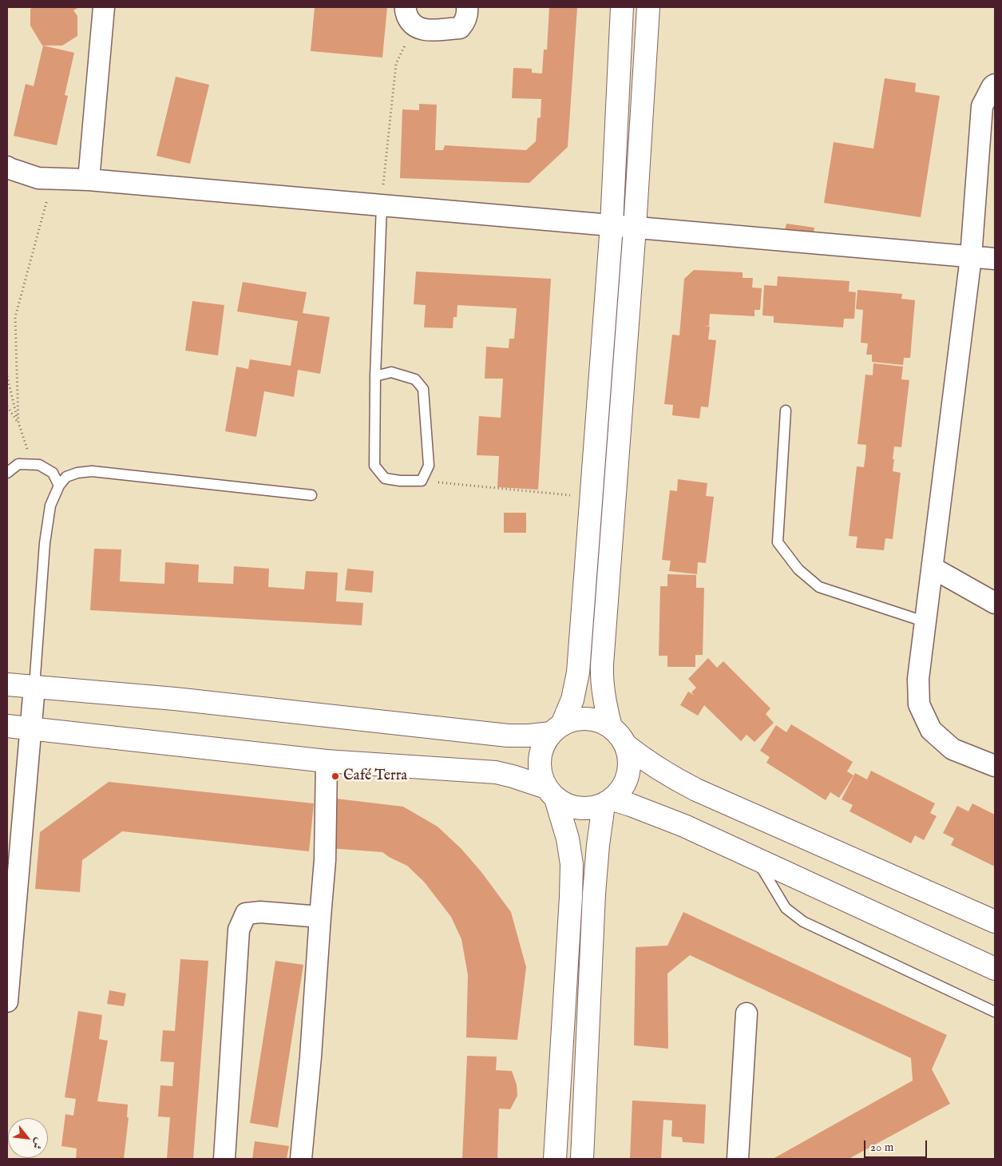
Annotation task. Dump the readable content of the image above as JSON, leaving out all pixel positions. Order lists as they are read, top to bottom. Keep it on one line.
{"places":["Café Terra"],"scale_bar":"20 m","north":"bottom right"}
